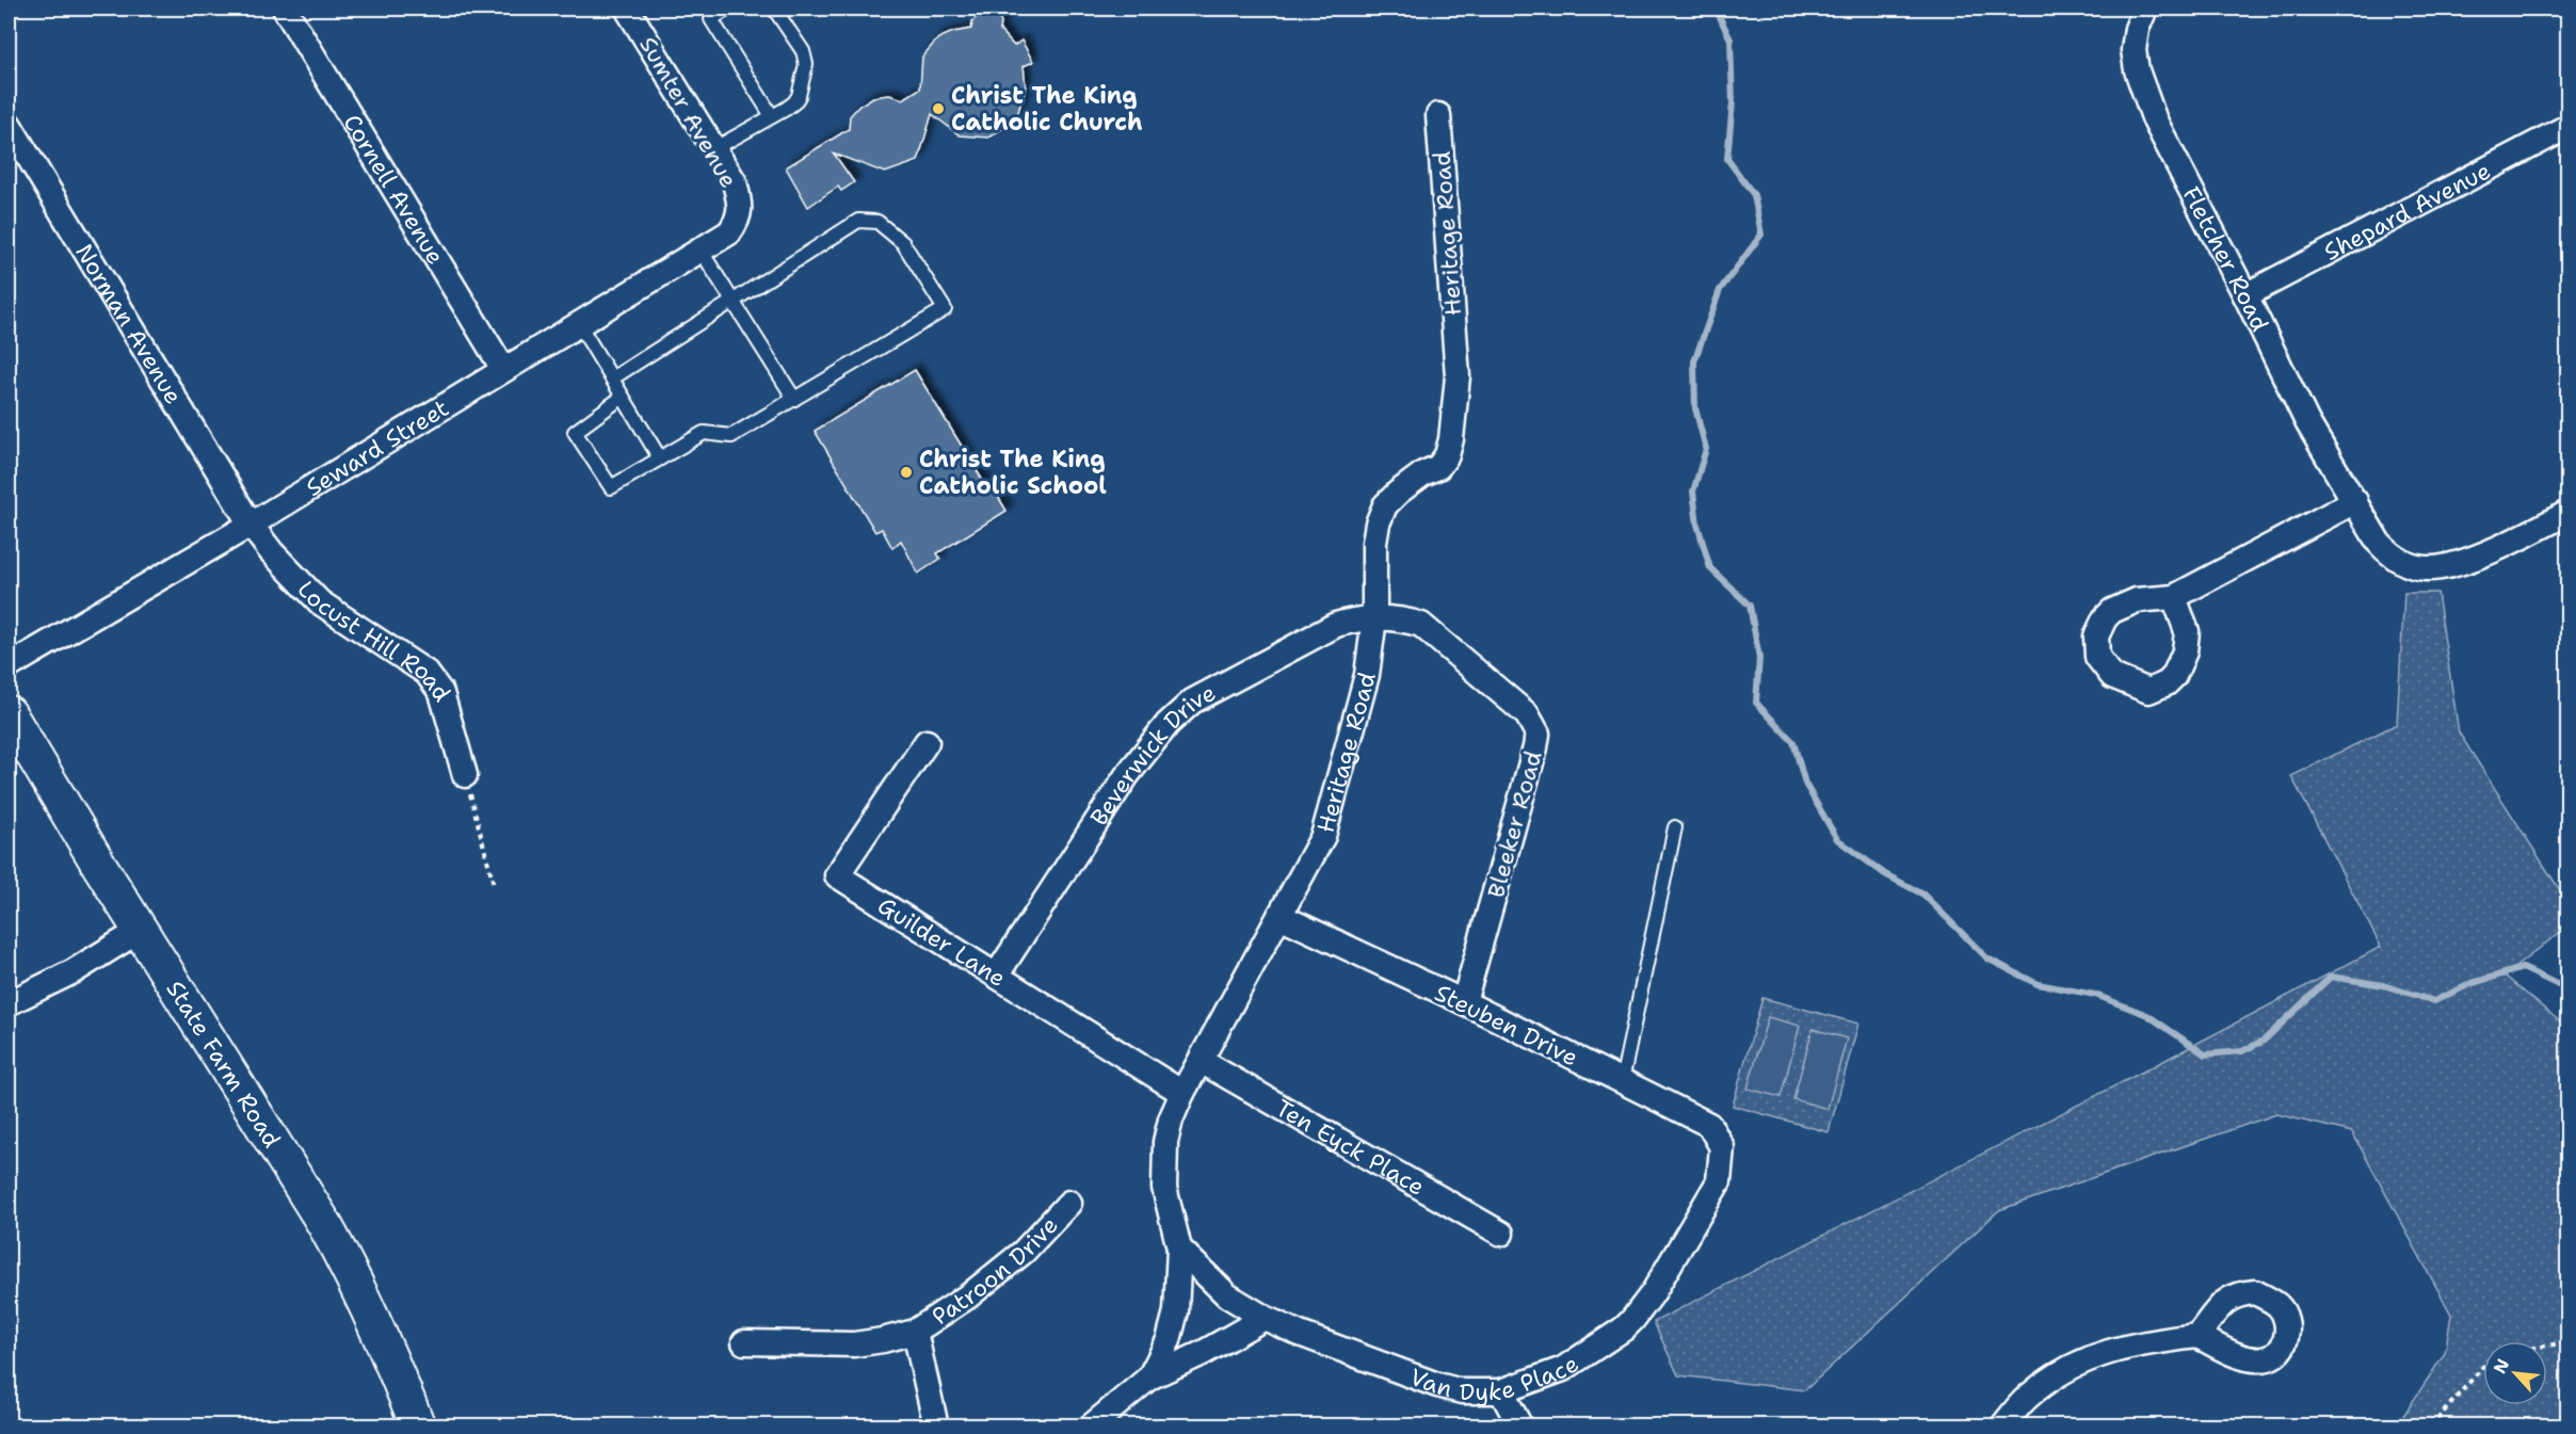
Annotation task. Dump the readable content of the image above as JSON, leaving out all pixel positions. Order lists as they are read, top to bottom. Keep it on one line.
{"streets":{"main road":["State Farm Road"],"street":["Sumter Avenue","Cornell Avenue","Shepard Avenue","Heritage Road","Fletcher Road","Norman Avenue","Seward Street","Locust Hill Road","Beverwick Drive","Bleeker Road","Guilder Lane","Steuben Drive","Ten Eyck Place","Patroon Drive","Van Dyke Place"]},"crossings":[["Sumter Avenue","Seward Street"],["Cornell Avenue","Seward Street"],["Shepard Avenue","Fletcher Road"],["Heritage Road","Beverwick Drive"],["Heritage Road","Bleeker Road"],["Heritage Road","Guilder Lane"],["Heritage Road","Steuben Drive"],["Heritage Road","Ten Eyck Place"],["Heritage Road","Van Dyke Place"],["Norman Avenue","Seward Street"],["Norman Avenue","Locust Hill Road"],["Seward Street","Locust Hill Road"],["Beverwick Drive","Bleeker Road"],["Beverwick Drive","Guilder Lane"],["Bleeker Road","Steuben Drive"],["Steuben Drive","Van Dyke Place"]],"places":["Christ The King Catholic Church","Christ The King Catholic School"],"north":"top left"}
